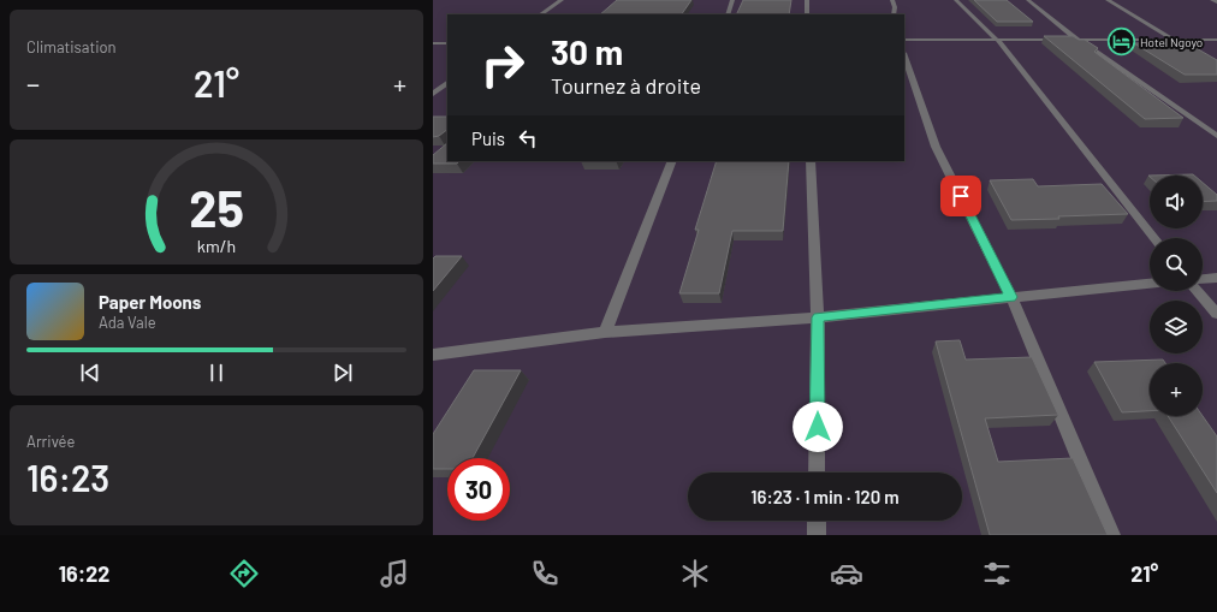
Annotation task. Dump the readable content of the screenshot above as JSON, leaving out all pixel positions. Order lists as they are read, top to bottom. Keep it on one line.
{"places":{"hotel":["Hotel Ngoyo"]},"page":{"tile":["Climatisation",["Arrivée","16:23"]],"turn":["30 m","Tournez à droite"],"heat":["−","21°","+"],"then":"Puis","map_buttons":"+","song":["Paper Moons","Ada Vale"],"limit":"30","trip":"16:23 · 1 min · 120 m","tabs":["16:22","21°"],"gauge":["25","km/h"]}}
